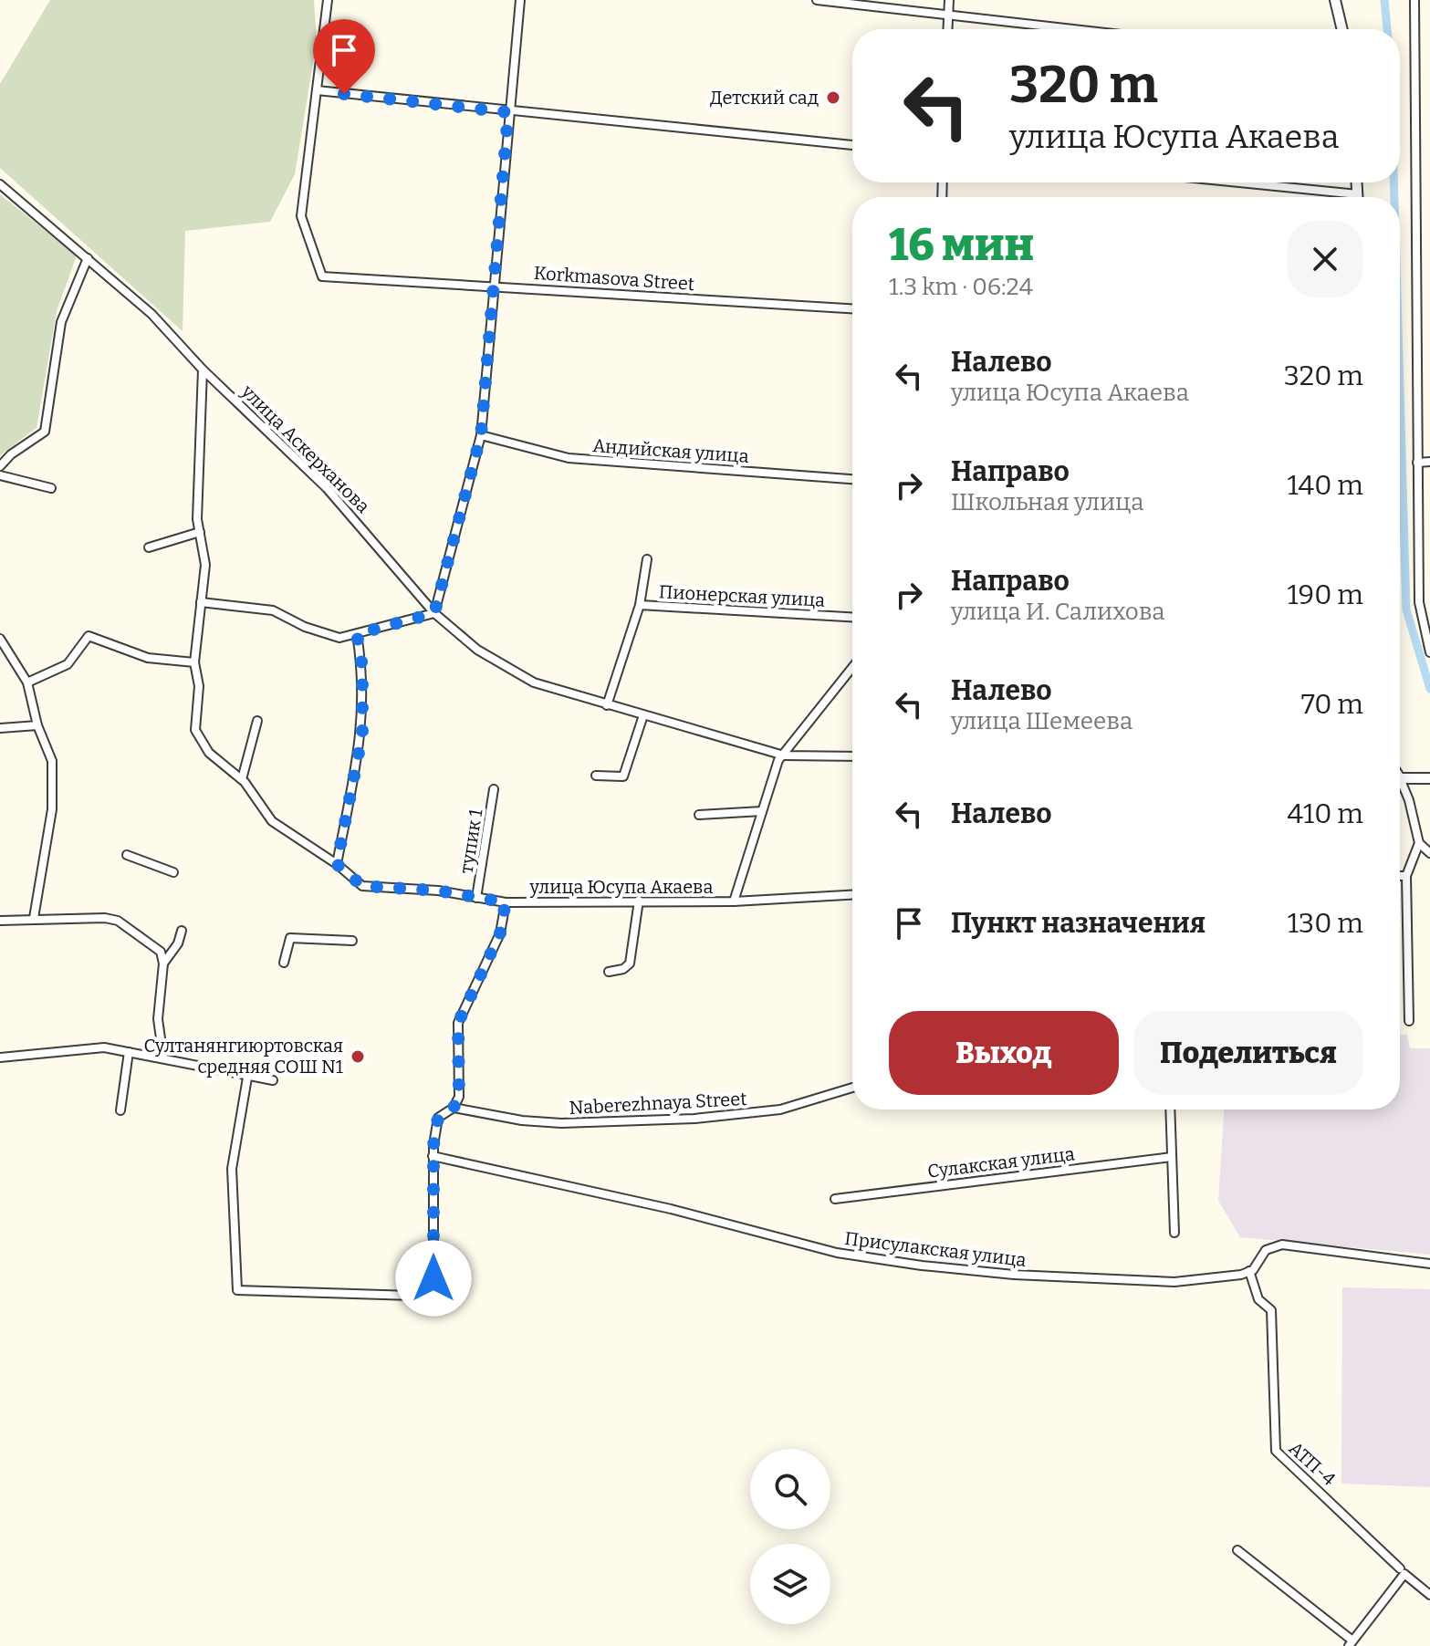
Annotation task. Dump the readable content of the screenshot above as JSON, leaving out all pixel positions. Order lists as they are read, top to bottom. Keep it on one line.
{"streets":{"street":["Korkmasova Street","улица Аскерханова","Андийская улица","Пионерская улица","тупик 1","улица Юсупа Акаева","Naberezhnaya Street","Сулакская улица","Присулакская улица","АТП-4"]},"crossings":[["улица Аскерханова","Пионерская улица"],["улица Аскерханова","улица Юсупа Акаева"],["тупик 1","улица Юсупа Акаева"],["Присулакская улица","АТП-4"]],"places":["Детский сад","Султанянгиюртовская средняя СОШ N1"],"page":{"turn":["320 m","улица Юсупа Акаева"],"heading":["16 мин","1.3 km · 06:24"],"list":[{"name":"Налево","note":"улица Юсупа Акаева","value":"320 m"},{"name":"Направо","note":"Школьная улица","value":"140 m"},{"name":"Направо","note":"улица И. Салихова","value":"190 m"},{"name":"Налево","note":"улица Шемеева","value":"70 m"},{"name":"Налево","value":"410 m"},{"name":"Пункт назначения","value":"130 m"}],"buttons":["Выход","Поделиться"]}}
